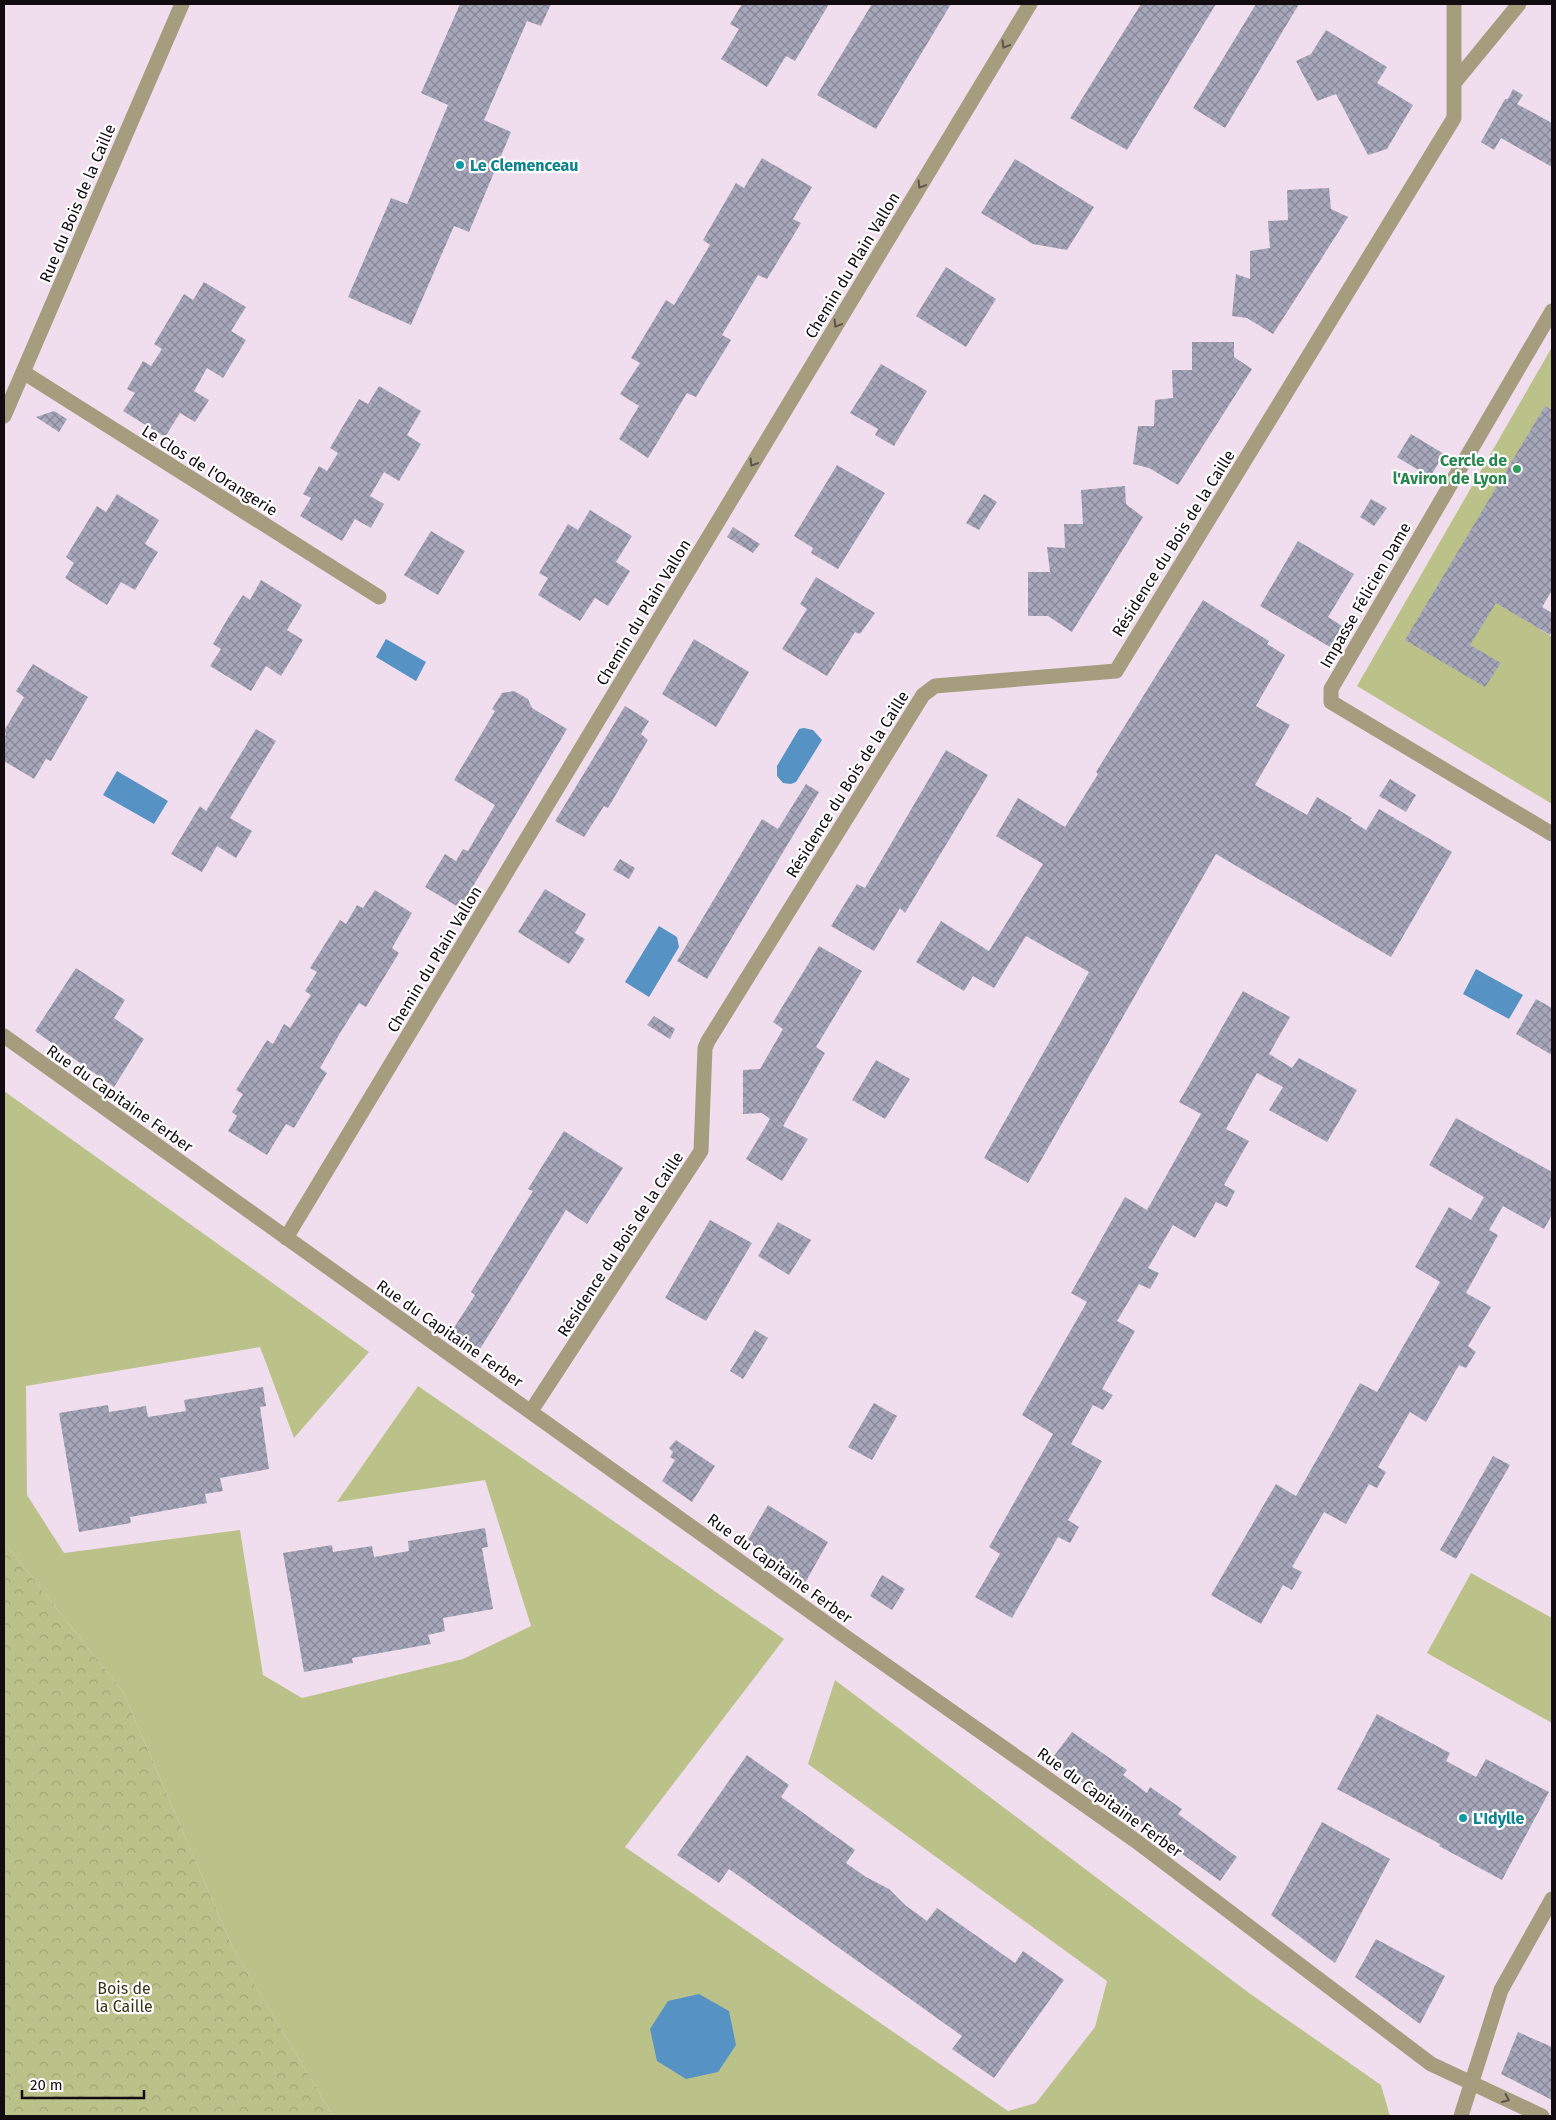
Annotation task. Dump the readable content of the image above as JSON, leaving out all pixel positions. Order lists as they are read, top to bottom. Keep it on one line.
{"streets":{"street":["Rue du Bois de la Caille","Chemin du Plain Vallon","Le Clos de l'Orangerie","Résidence du Bois de la Caille","Impasse Félicien Dame","Rue du Capitaine Ferber"]},"crossings":[["Rue du Bois de la Caille","Le Clos de l'Orangerie"],["Chemin du Plain Vallon","Rue du Capitaine Ferber"],["Résidence du Bois de la Caille","Rue du Capitaine Ferber"]],"one_way":["Chemin du Plain Vallon"],"parks":["Bois de la Caille"],"places":["Le Clemenceau","Cercle de l'Aviron de Lyon","L'Idylle"],"scale_bar":"20 m"}
